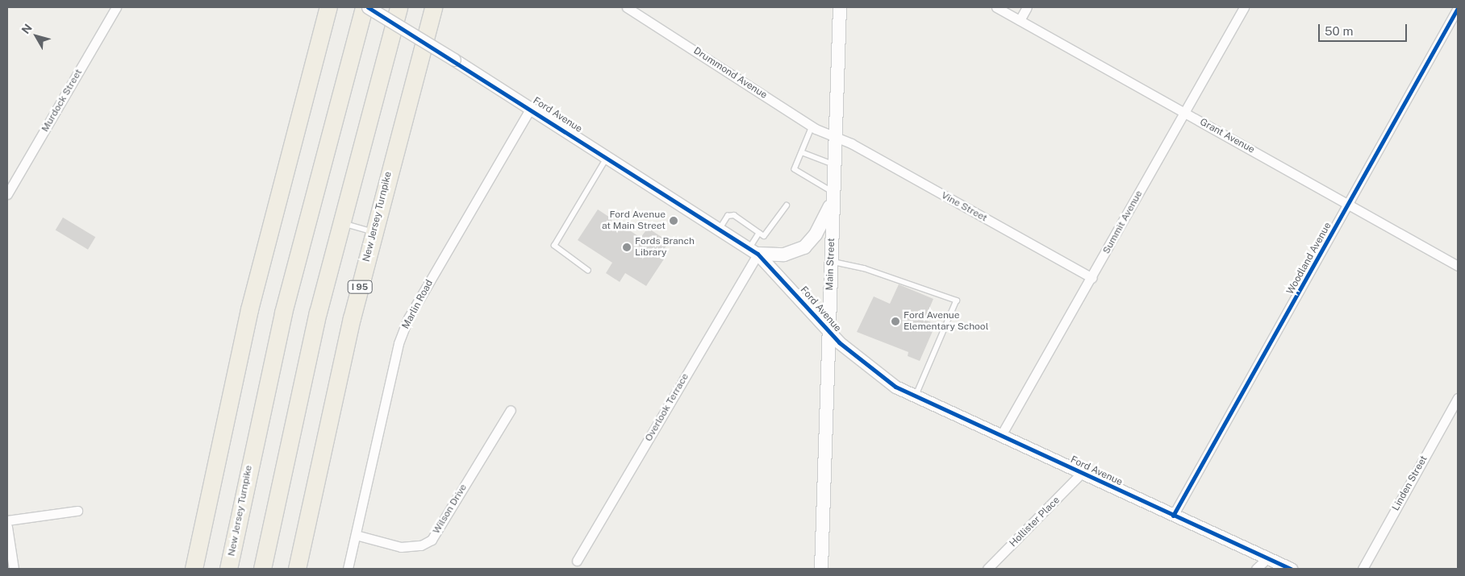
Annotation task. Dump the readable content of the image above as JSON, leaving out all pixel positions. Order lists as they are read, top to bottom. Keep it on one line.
{"streets":{"highway":["New Jersey Turnpike","I 95"],"main road":["Main Street"],"street":["Drummond Avenue","Murdock Street","Ford Avenue","Grant Avenue","Vine Street","Summit Avenue","Woodland Avenue","Marlin Road","Overlook Terrace","Linden Street","Wilson Drive","Hollister Place"]},"crossings":[["Drummond Avenue","Vine Street"],["Drummond Avenue","Main Street"],["Ford Avenue","Summit Avenue"],["Ford Avenue","Woodland Avenue"],["Ford Avenue","Main Street"],["Ford Avenue","Marlin Road"],["Ford Avenue","Overlook Terrace"],["Ford Avenue","Hollister Place"],["Grant Avenue","Summit Avenue"],["Grant Avenue","Woodland Avenue"],["Vine Street","Summit Avenue"],["Vine Street","Main Street"],["Marlin Road","Wilson Drive"]],"places":["Ford Avenue at Main Street","Fords Branch Library","Ford Avenue Elementary School"],"scale_bar":"50 m","north":"top left"}
